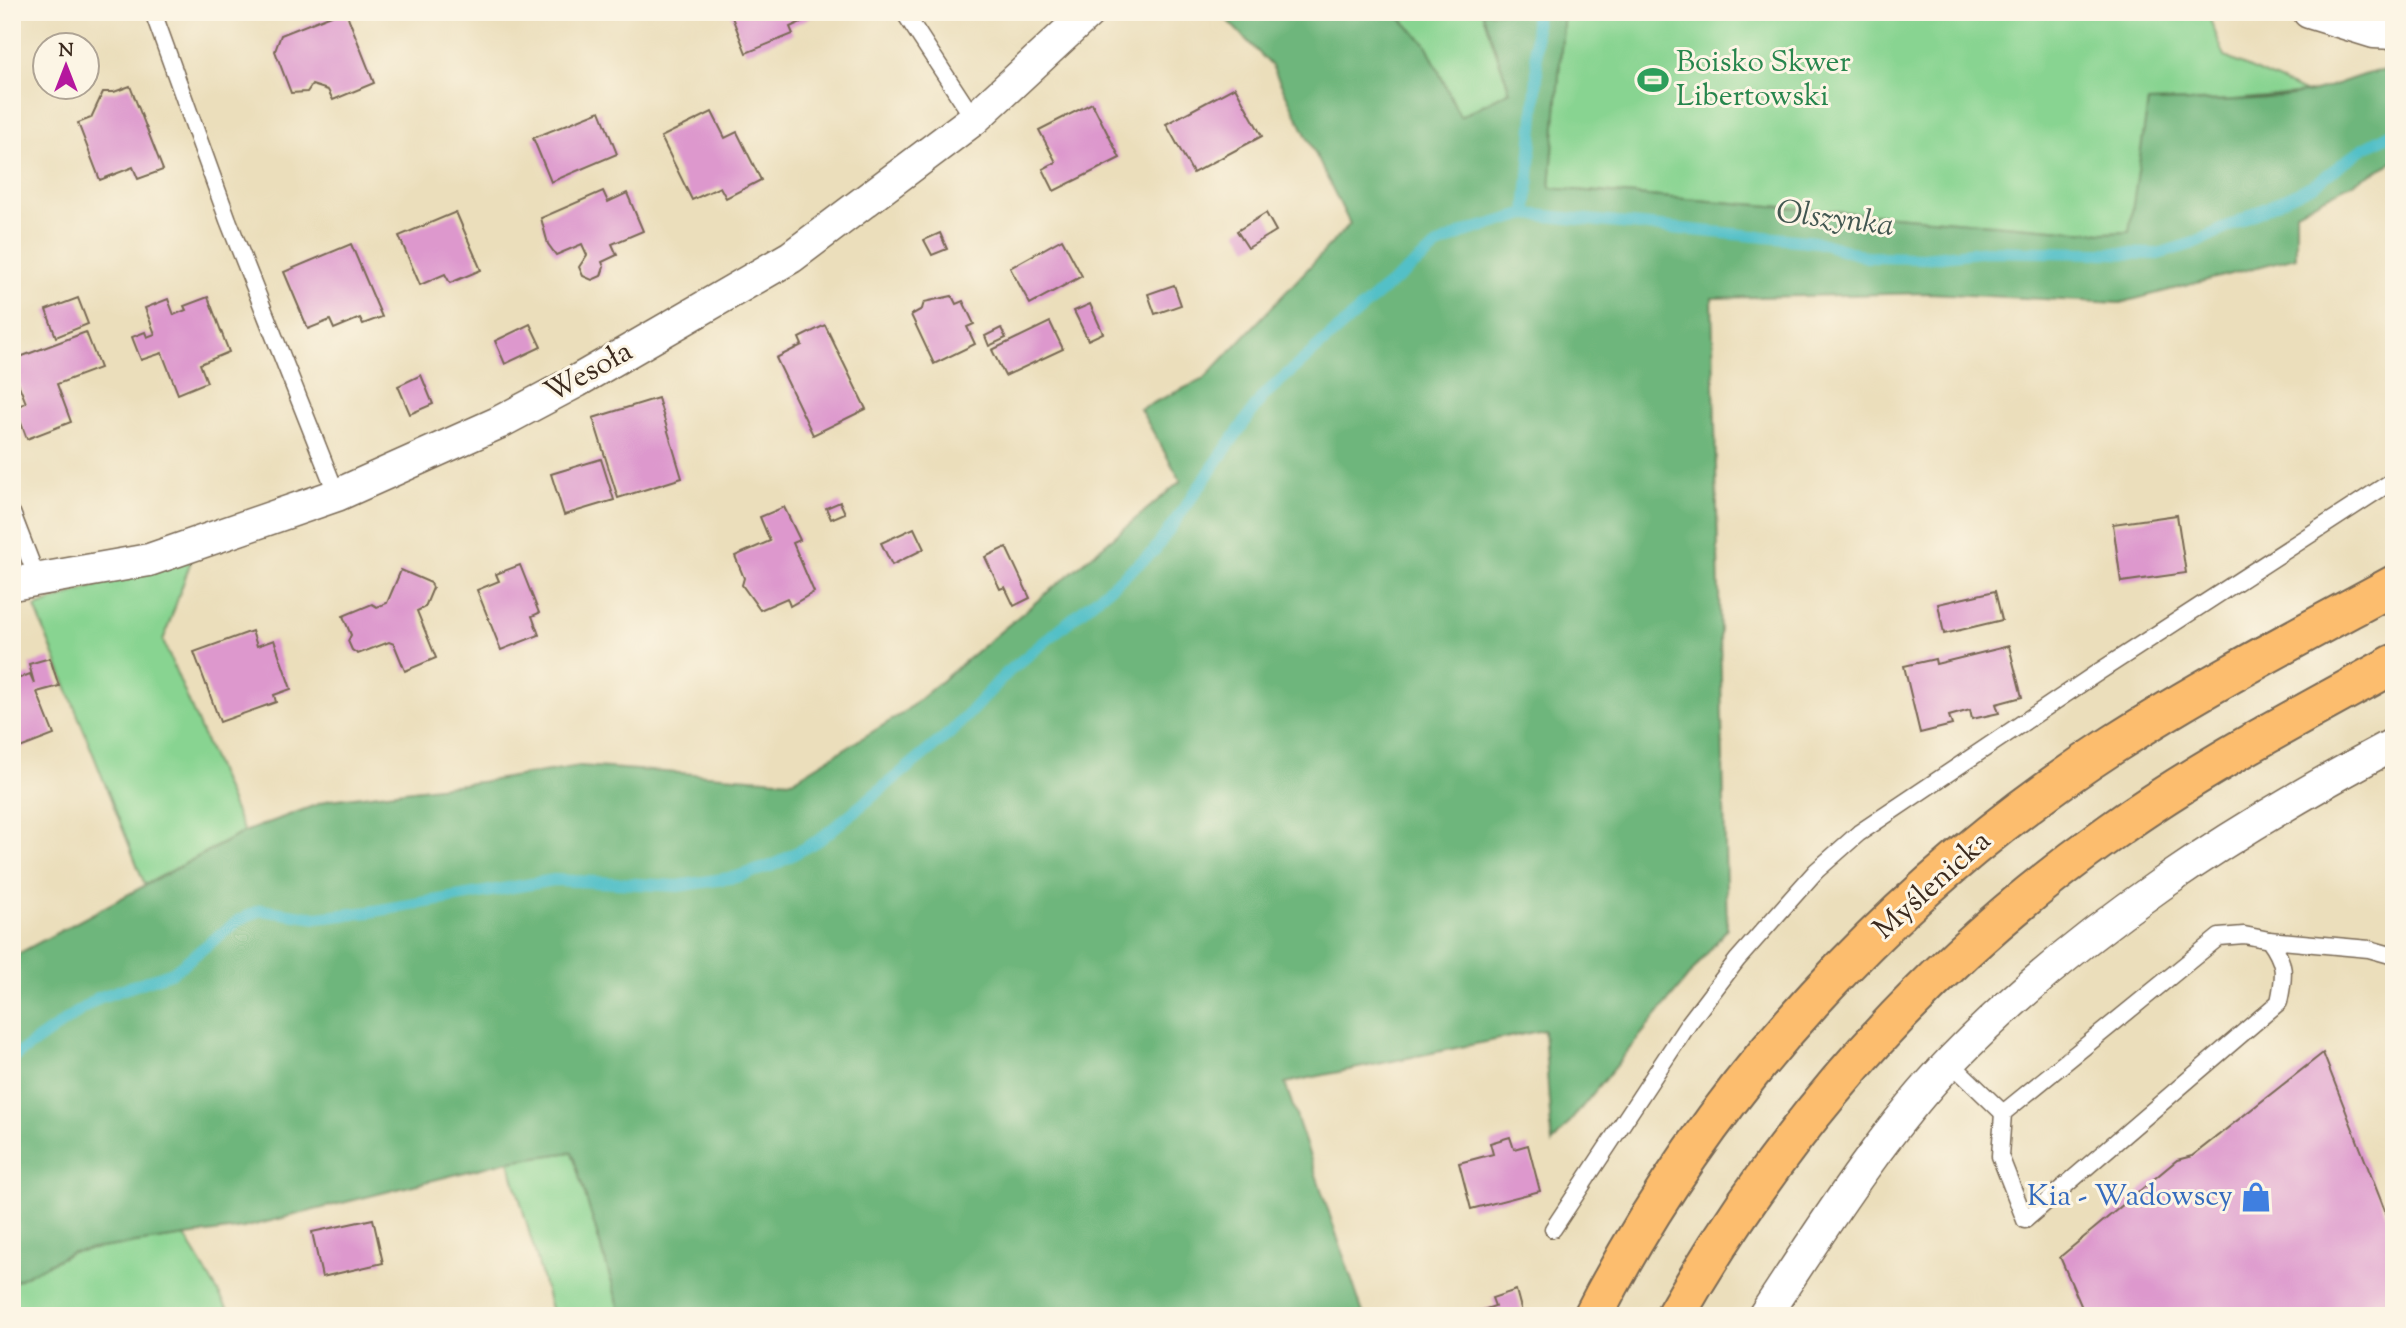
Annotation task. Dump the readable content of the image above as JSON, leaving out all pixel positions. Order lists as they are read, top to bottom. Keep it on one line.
{"streets":{"highway":["Myślenicka"],"street":["Wesoła"]},"water":["Olszynka"],"places":{"sports":["Boisko Skwer Libertowski"],"shop":["Kia - Wadowscy"]},"north":"top"}
